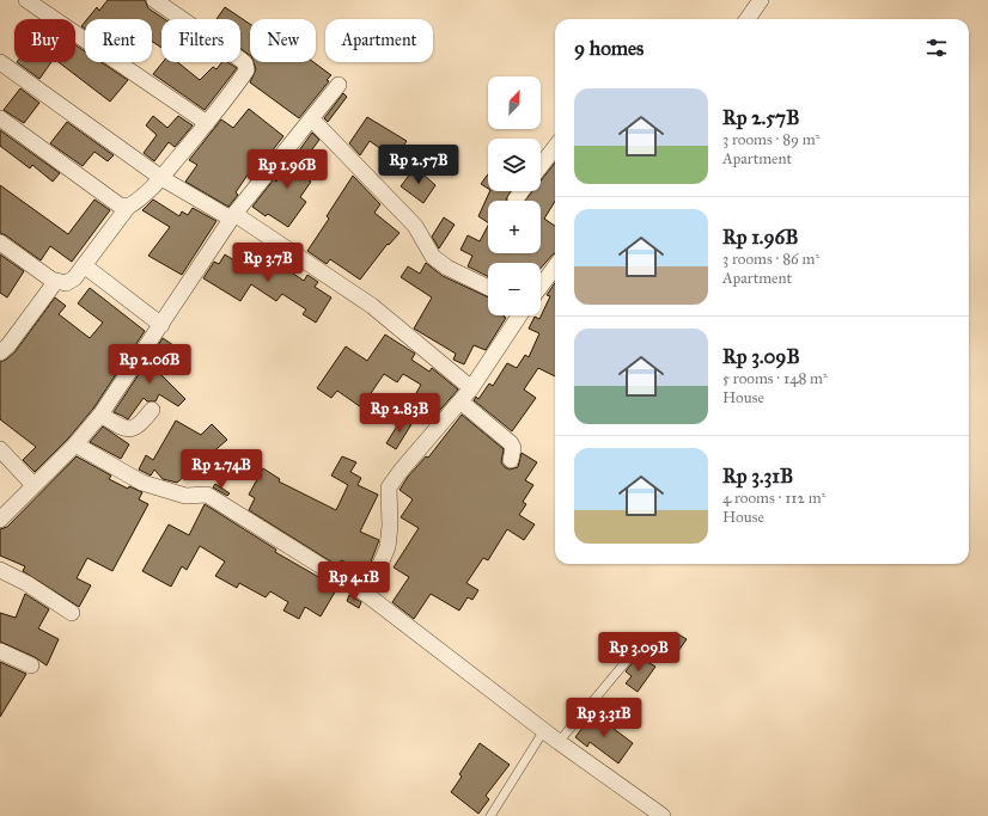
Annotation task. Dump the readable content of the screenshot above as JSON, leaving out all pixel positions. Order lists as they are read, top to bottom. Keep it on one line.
{"north":"top right","page":{"chip":["Buy","Rent","Filters","New","Apartment"],"heading":"9 homes","map_buttons":["+","−"],"list":[{"name":"Rp 2.57B","note":"3 rooms · 89 m² · Apartment"},{"name":"Rp 1.96B","note":"3 rooms · 86 m² · Apartment"},{"name":"Rp 3.09B","note":"5 rooms · 148 m² · House"},{"name":"Rp 3.31B","note":"4 rooms · 112 m² · House"}],"price":["Rp 2.57B","Rp 1.96B","Rp 3.7B","Rp 2.06B","Rp 2.83B","Rp 2.74B","Rp 4.1B","Rp 3.09B","Rp 3.31B"]}}
